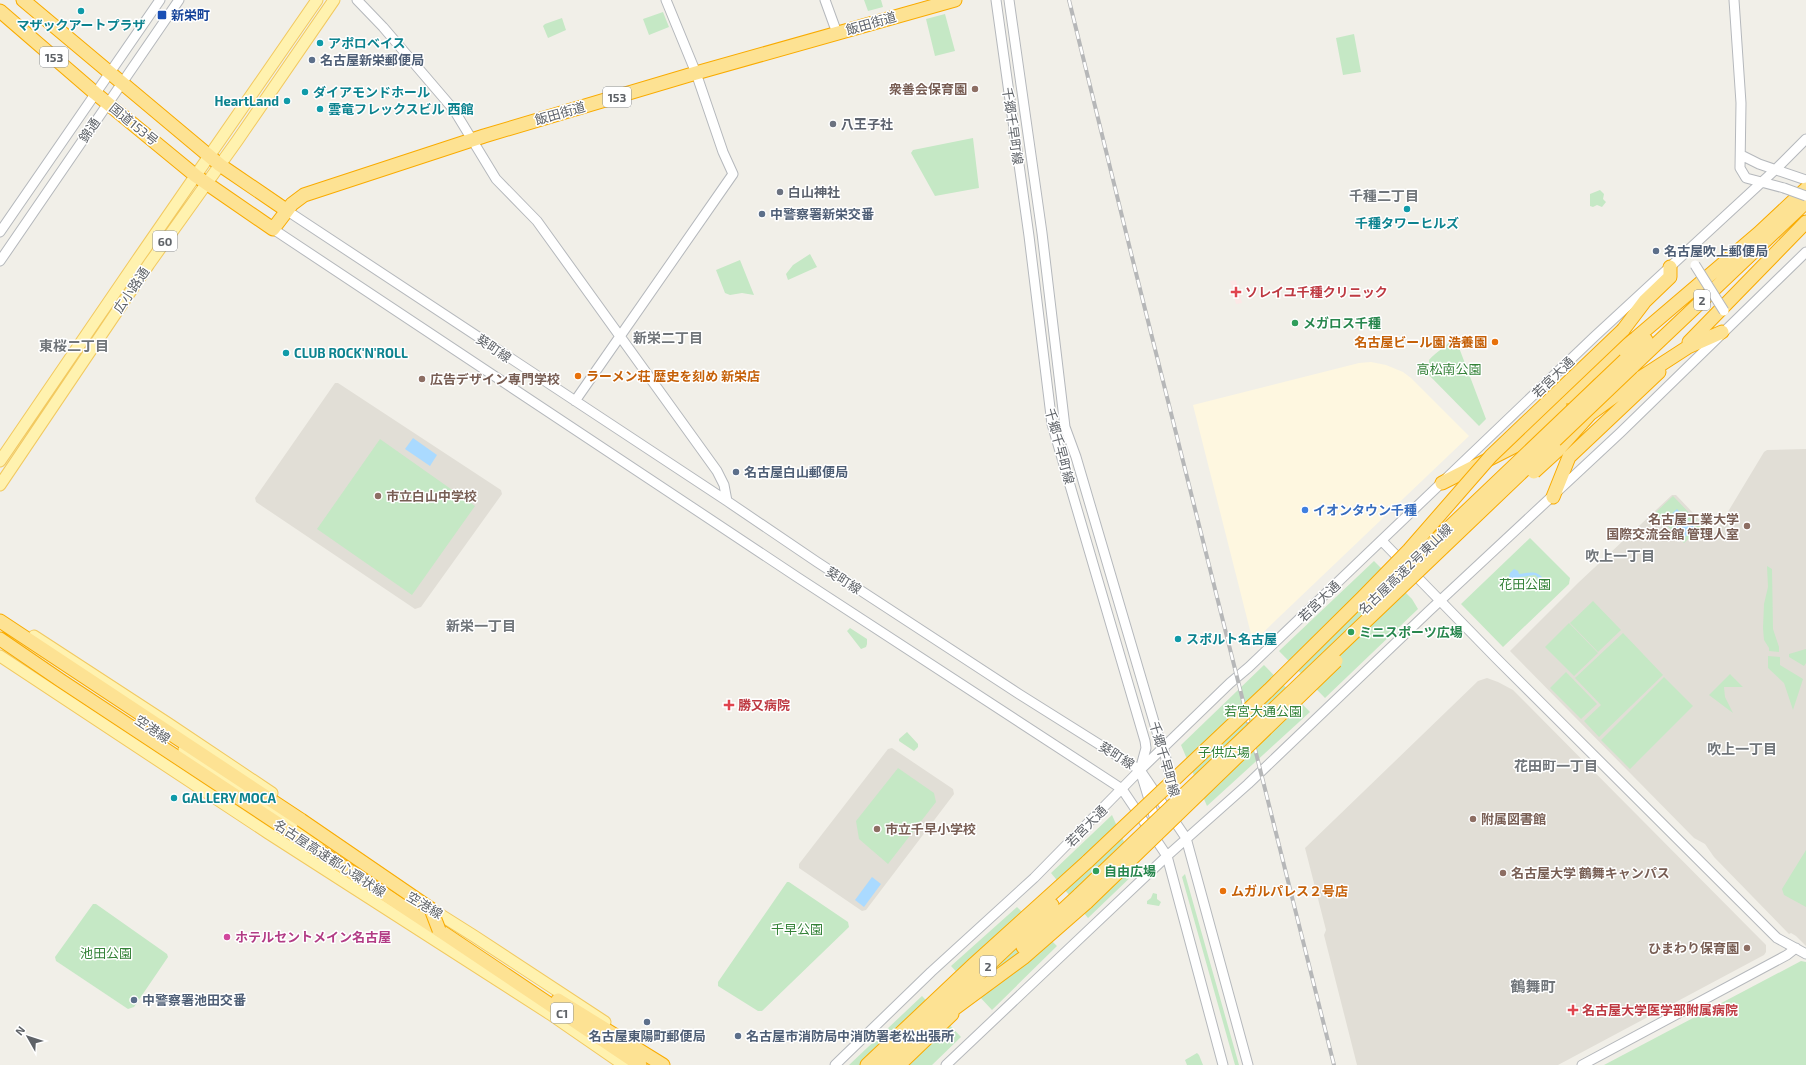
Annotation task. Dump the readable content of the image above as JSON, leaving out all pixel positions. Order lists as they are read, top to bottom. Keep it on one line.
{"streets":{"highway":["飯田街道","153","国道153号","2","名古屋高速2号東山線","名古屋高速都心環状線","C1"],"main road":["60","広小路通","空港線"],"street":["千郷千早町線","錦通","葵町線","若宮大通"]},"crossings":[["飯田街道","国道153号"],["飯田街道","葵町線"],["国道153号","錦通"],["国道153号","広小路通"],["国道153号","葵町線"],["千郷千早町線","葵町線"],["千郷千早町線","若宮大通"],["葵町線","若宮大通"]],"districts":["千種二丁目","新栄二丁目","東桜二丁目","吹上一丁目","新栄一丁目","吹上一丁目","花田町一丁目","鶴舞町"],"parks":["高松南公園","花田公園","若宮大通公園","子供広場","千早公園","池田公園"],"places":{"other":["マザックアートプラザ","アポロベイス","名古屋新栄郵便局","衆善会保育園","ダイアモンドホール","HeartLand","雲竜フレックスビル 西館","八王子社","白山神社","千種タワーヒルズ","中警察署新栄交番","名古屋吹上郵便局","メガロス千種","名古屋ビール園 浩養園","CLUB ROCK'N'ROLL","ラーメン荘 歴史を刻め 新栄店","広告デザイン専門学校","名古屋白山郵便局","市立白山中学校","イオンタウン千種","名古屋工業大学 国際交流会館 管理人室","ミニスポーツ広場","スポルト名古屋","GALLERY MOCA","附属図書館","市立千早小学校","自由広場","名古屋大学 鶴舞キャンパス","ムガルパレス２号店","ホテルセントメイン名古屋","ひまわり保育園","中警察署池田交番","名古屋東陽町郵便局","名古屋市消防局中消防署老松出張所"],"transit":["新栄町"],"health":["ソレイユ千種クリニック","勝又病院","名古屋大学医学部附属病院"]},"north":"top left"}
